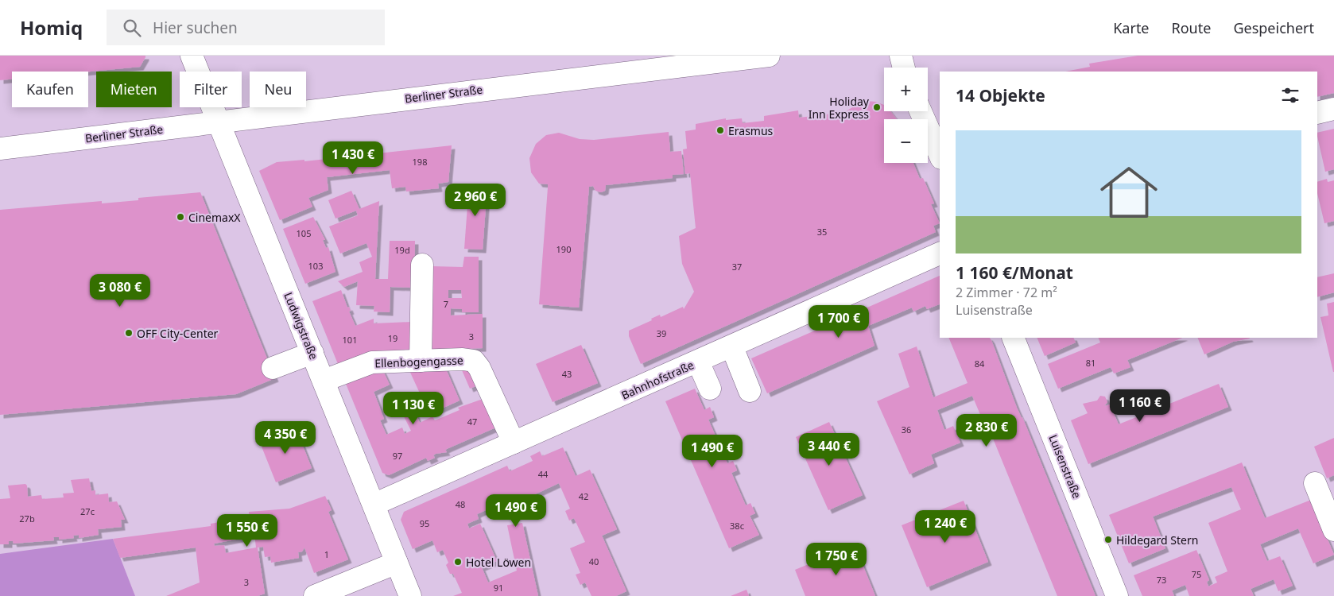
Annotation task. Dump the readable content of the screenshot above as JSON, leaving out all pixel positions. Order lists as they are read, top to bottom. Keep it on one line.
{"streets":{"street":["Berliner Straße","Ludwigstraße","Ellenbogengasse","Bahnhofstraße","Luisenstraße"]},"crossings":[["Berliner Straße","Ludwigstraße"],["Ludwigstraße","Ellenbogengasse"],["Ludwigstraße","Bahnhofstraße"],["Ellenbogengasse","Bahnhofstraße"]],"places":["Holiday Inn Express","Erasmus","CinemaxX","OFF City-Center","Hildegard Stern","Hotel Löwen"],"house_numbers":["198","35","105","190","19d","103","37","7","39","3","19","101","81","84","43","47","36","97","44","42","48","27c","27b","95","38c","1","40","75","73","3","91"],"page":{"header":"Homiq","search":"Hier suchen","nav":["Karte","Route","Gespeichert"],"map_buttons":["+","−"],"chip":["Kaufen","Mieten","Filter","Neu"],"heading":"14 Objekte","list":[{"name":"1 160 €/Monat","note":"2 Zimmer · 72 m² · Luisenstraße"}],"price":["1 430 €","2 960 €","3 080 €","1 700 €","1 160 €","1 130 €","2 830 €","4 350 €","3 440 €","1 490 €","1 490 €","1 240 €","1 550 €","1 750 €"]}}
